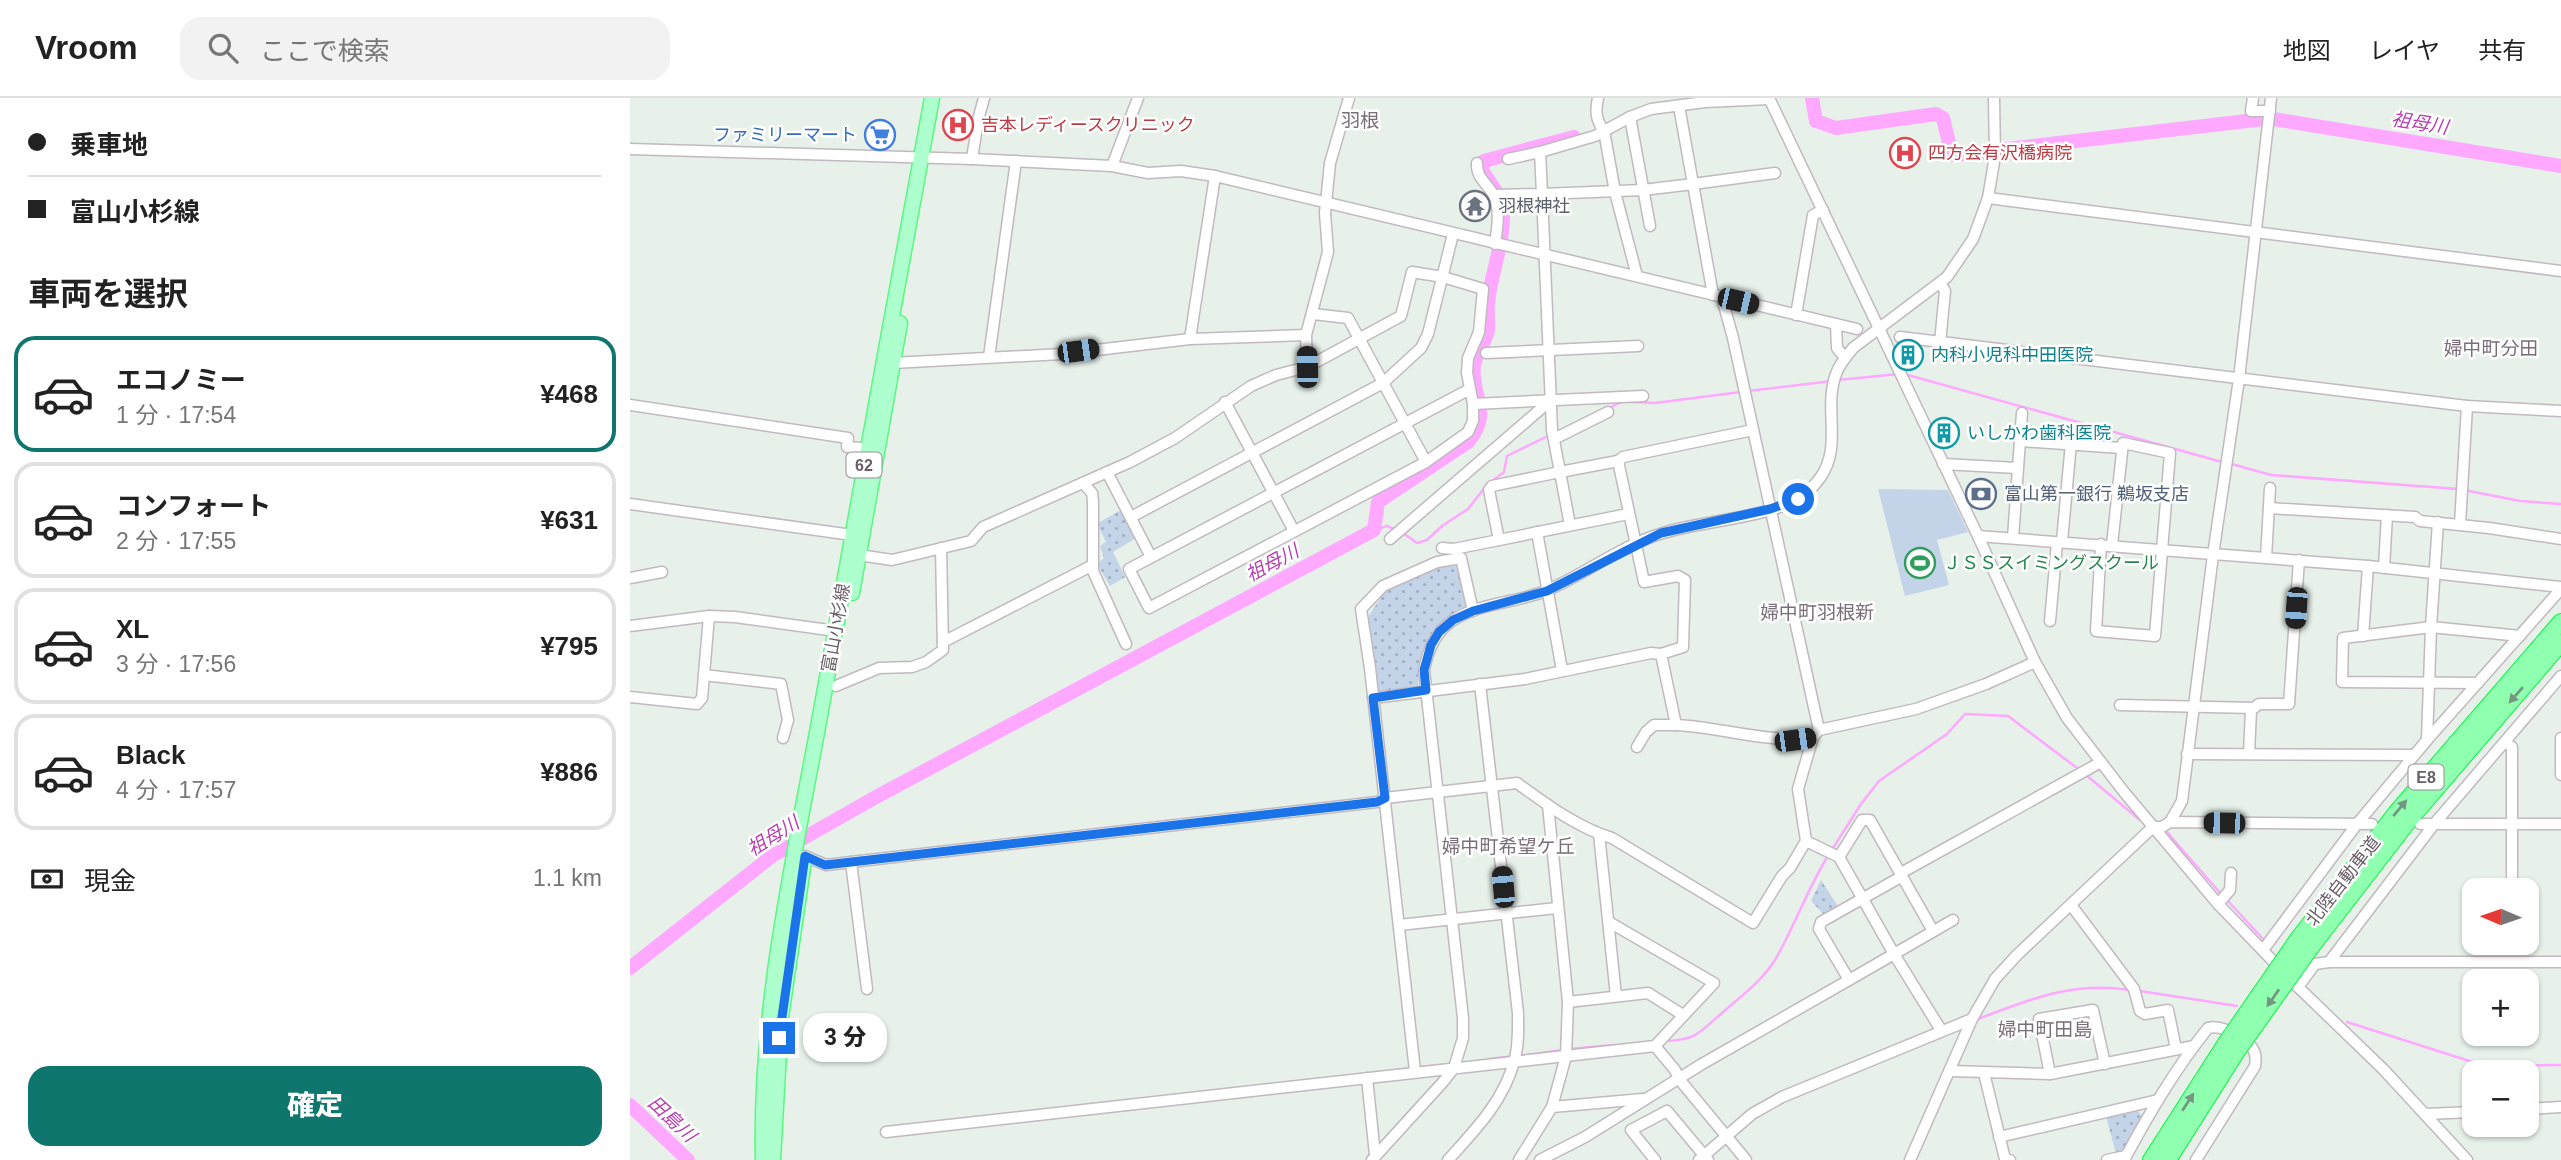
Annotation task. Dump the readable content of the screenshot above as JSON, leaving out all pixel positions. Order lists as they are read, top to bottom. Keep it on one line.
{"streets":{"highway":["E8","北陸自動車道"],"main road":["62","富山小杉線"]},"districts":["羽根","婦中町分田","婦中町羽根新","婦中町希望ケ丘","婦中町田島"],"water":["祖母川","田島川"],"places":{"hospital":["吉本レディースクリニック","四方会有沢橋病院"],"supermarket":["ファミリーマート"],"temple":["羽根神社"],"building":["内科小児科中田医院","いしかわ歯科医院"],"bank":["富山第一銀行 鵜坂支店"],"sports":["ＪＳＳスイミングスクール"]},"north":"left","page":{"header":"Vroom","search":"ここで検索","nav":["地図","レイヤ","共有"],"banner":["乗車地","富山小杉線"],"heading":"車両を選択","list":[{"name":"エコノミー","note":"1 分 · 17:54","value":"¥468"},{"name":"コンフォート","note":"2 分 · 17:55","value":"¥631"},{"name":"XL","note":"3 分 · 17:56","value":"¥795"},{"name":"Black","note":"4 分 · 17:57","value":"¥886"}],"pay":["現金","1.1 km"],"map_buttons":["+","−"],"bubble":"3 分","buttons":"確定"}}
